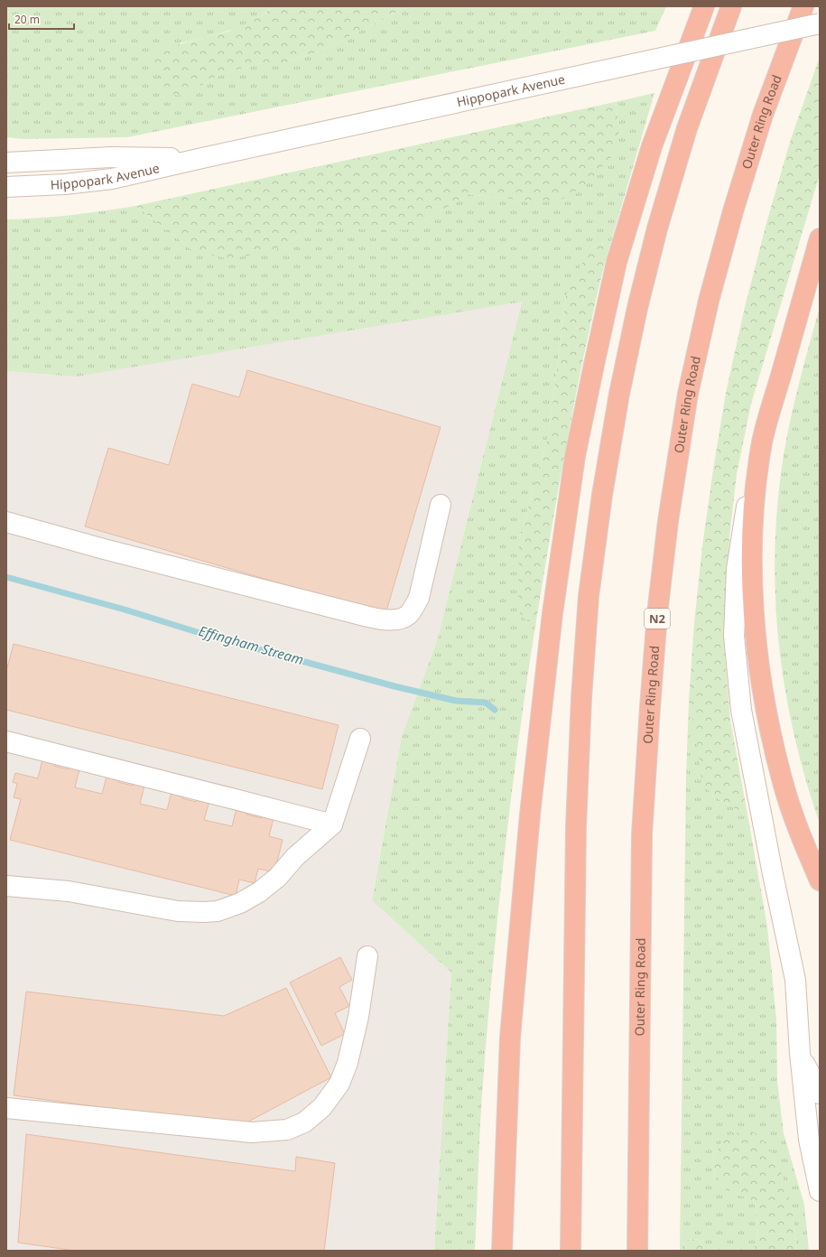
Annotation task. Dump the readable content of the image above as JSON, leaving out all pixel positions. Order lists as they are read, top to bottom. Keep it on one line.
{"streets":{"highway":["Outer Ring Road","N2"],"street":["Hippopark Avenue"]},"water":["Effingham Stream"],"scale_bar":"20 m"}
